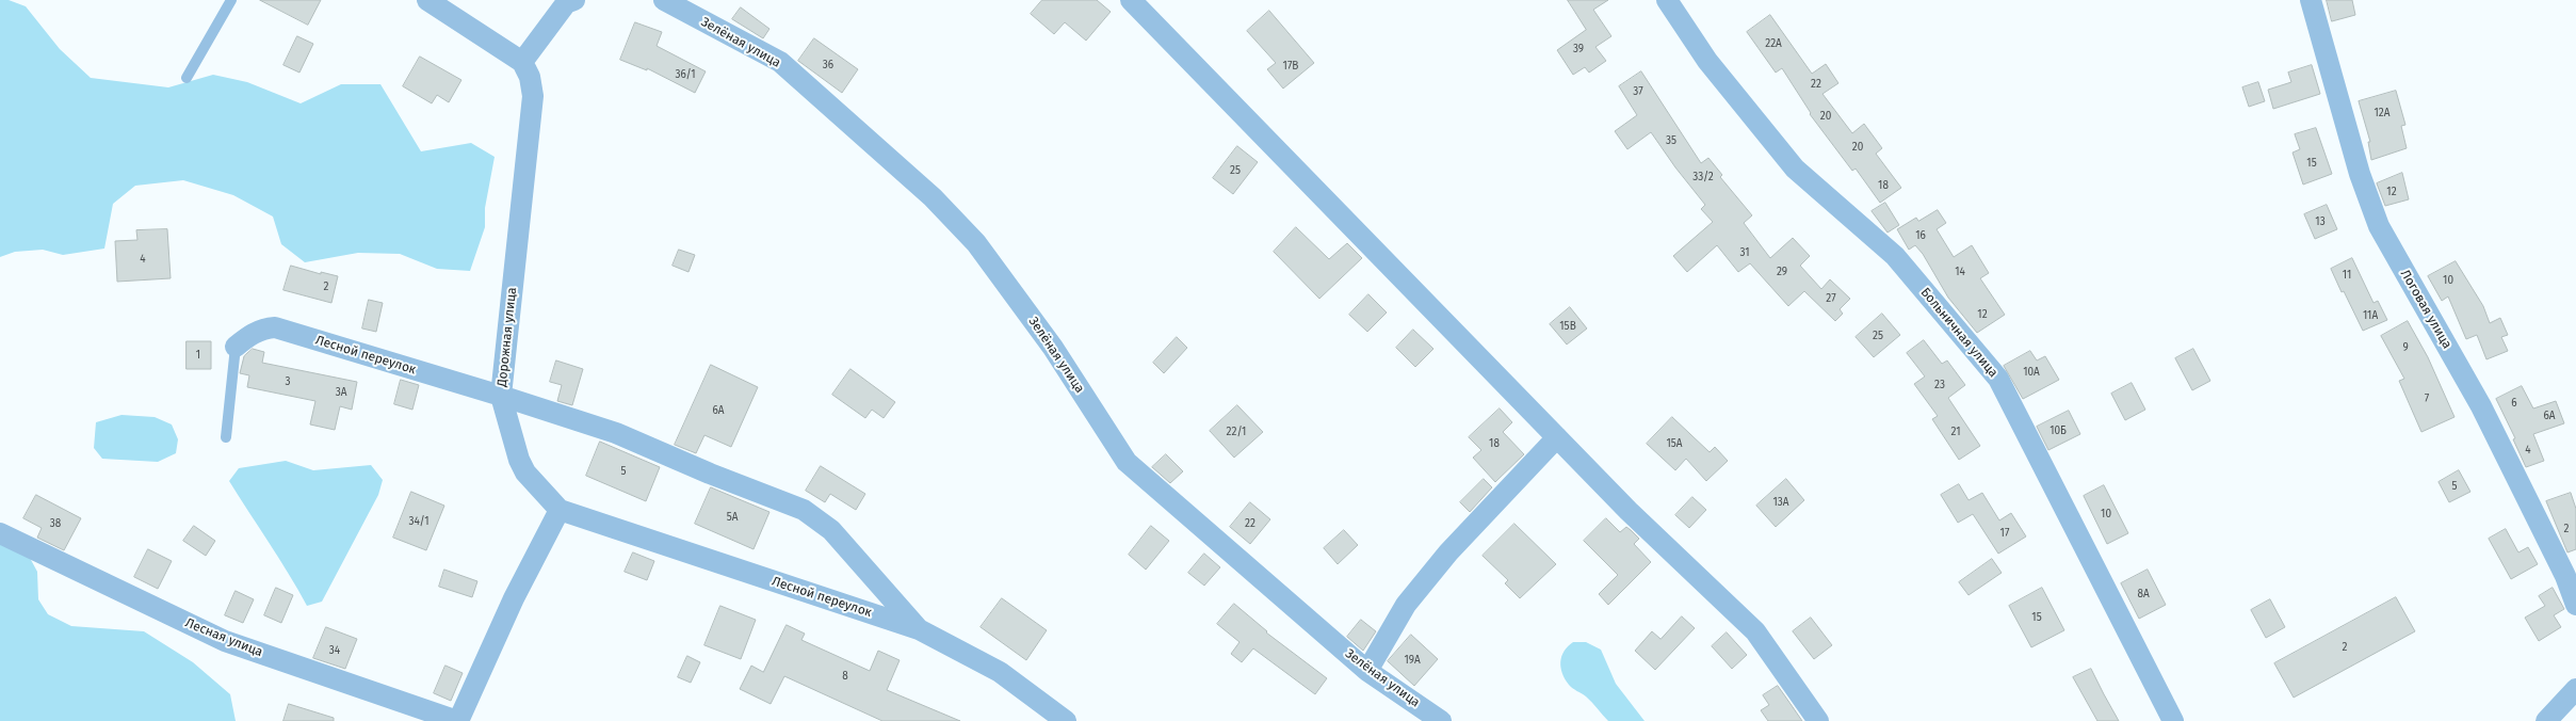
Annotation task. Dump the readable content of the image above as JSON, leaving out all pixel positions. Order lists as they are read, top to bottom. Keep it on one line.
{"streets":{"street":["Зелёная улица","Логовая улица","Больничная улица","Дорожная улица","Лесной переулок","Лесная улица"]},"crossings":[["Дорожная улица","Лесной переулок"]],"house_numbers":["22А","39","36","17В","36/1","22","37","12А","20","35","20","15","25","33/2","18","12","13","16","31","4","29","14","11","10","2","27","12","11А","15В","25","9","1","10А","3","23","3А","7","6","6А","6А","10Б","22/1","21","18","15А","4","5","5","13А","10","5А","34/1","38","22","2","17","8А","15","2","34","19А","8"]}
